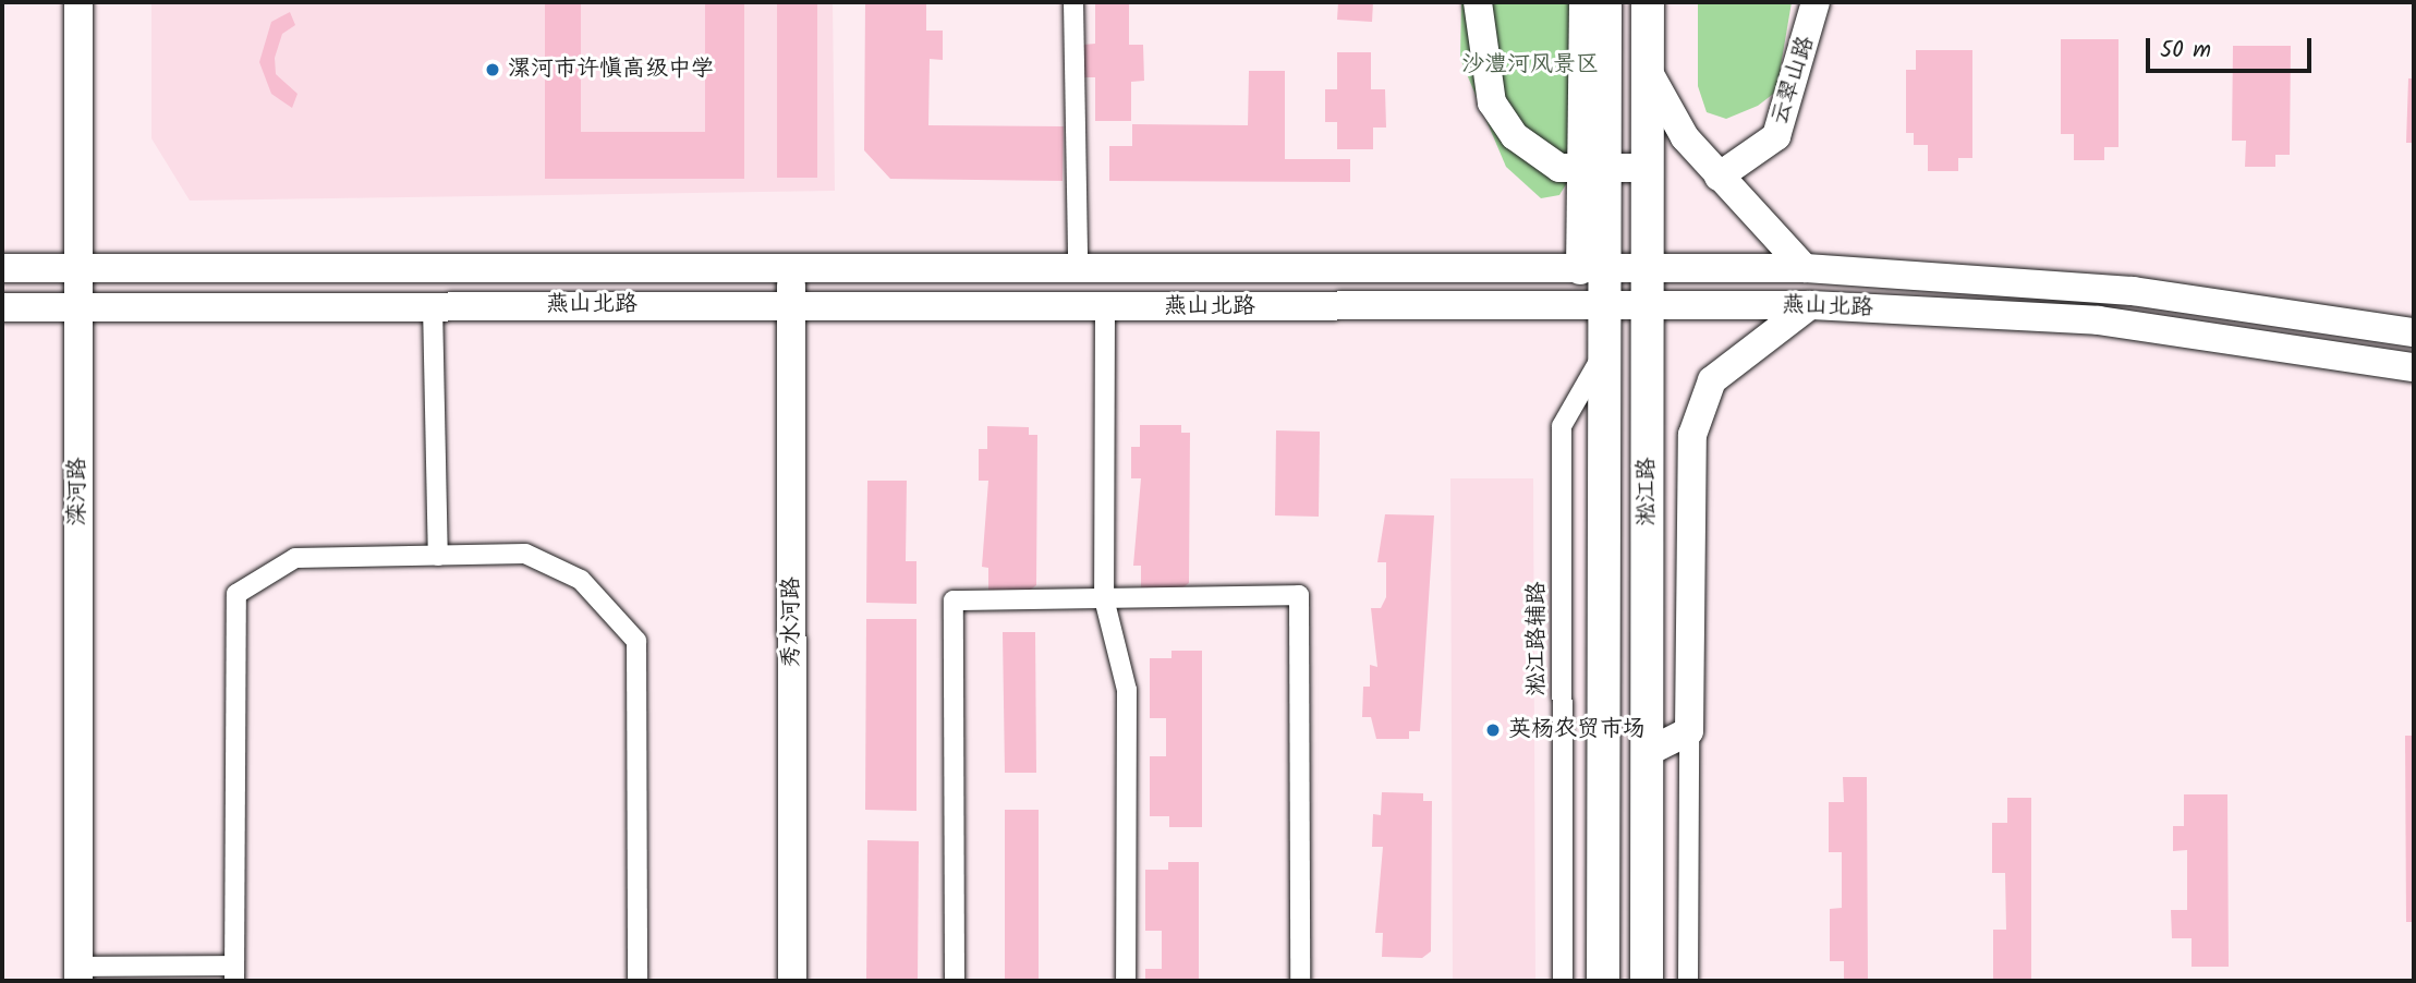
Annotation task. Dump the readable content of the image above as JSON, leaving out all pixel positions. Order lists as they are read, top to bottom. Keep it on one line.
{"streets":{"main road":["淞江路"],"street":["云翠山路","燕山北路","滦河路","秀水河路","淞江路辅路"]},"crossings":[["燕山北路","滦河路"],["燕山北路","淞江路"],["燕山北路","秀水河路"],["淞江路","淞江路辅路"]],"parks":["沙澧河风景区"],"places":["漯河市许慎高级中学","英杨农贸市场"],"scale_bar":"50 m"}
